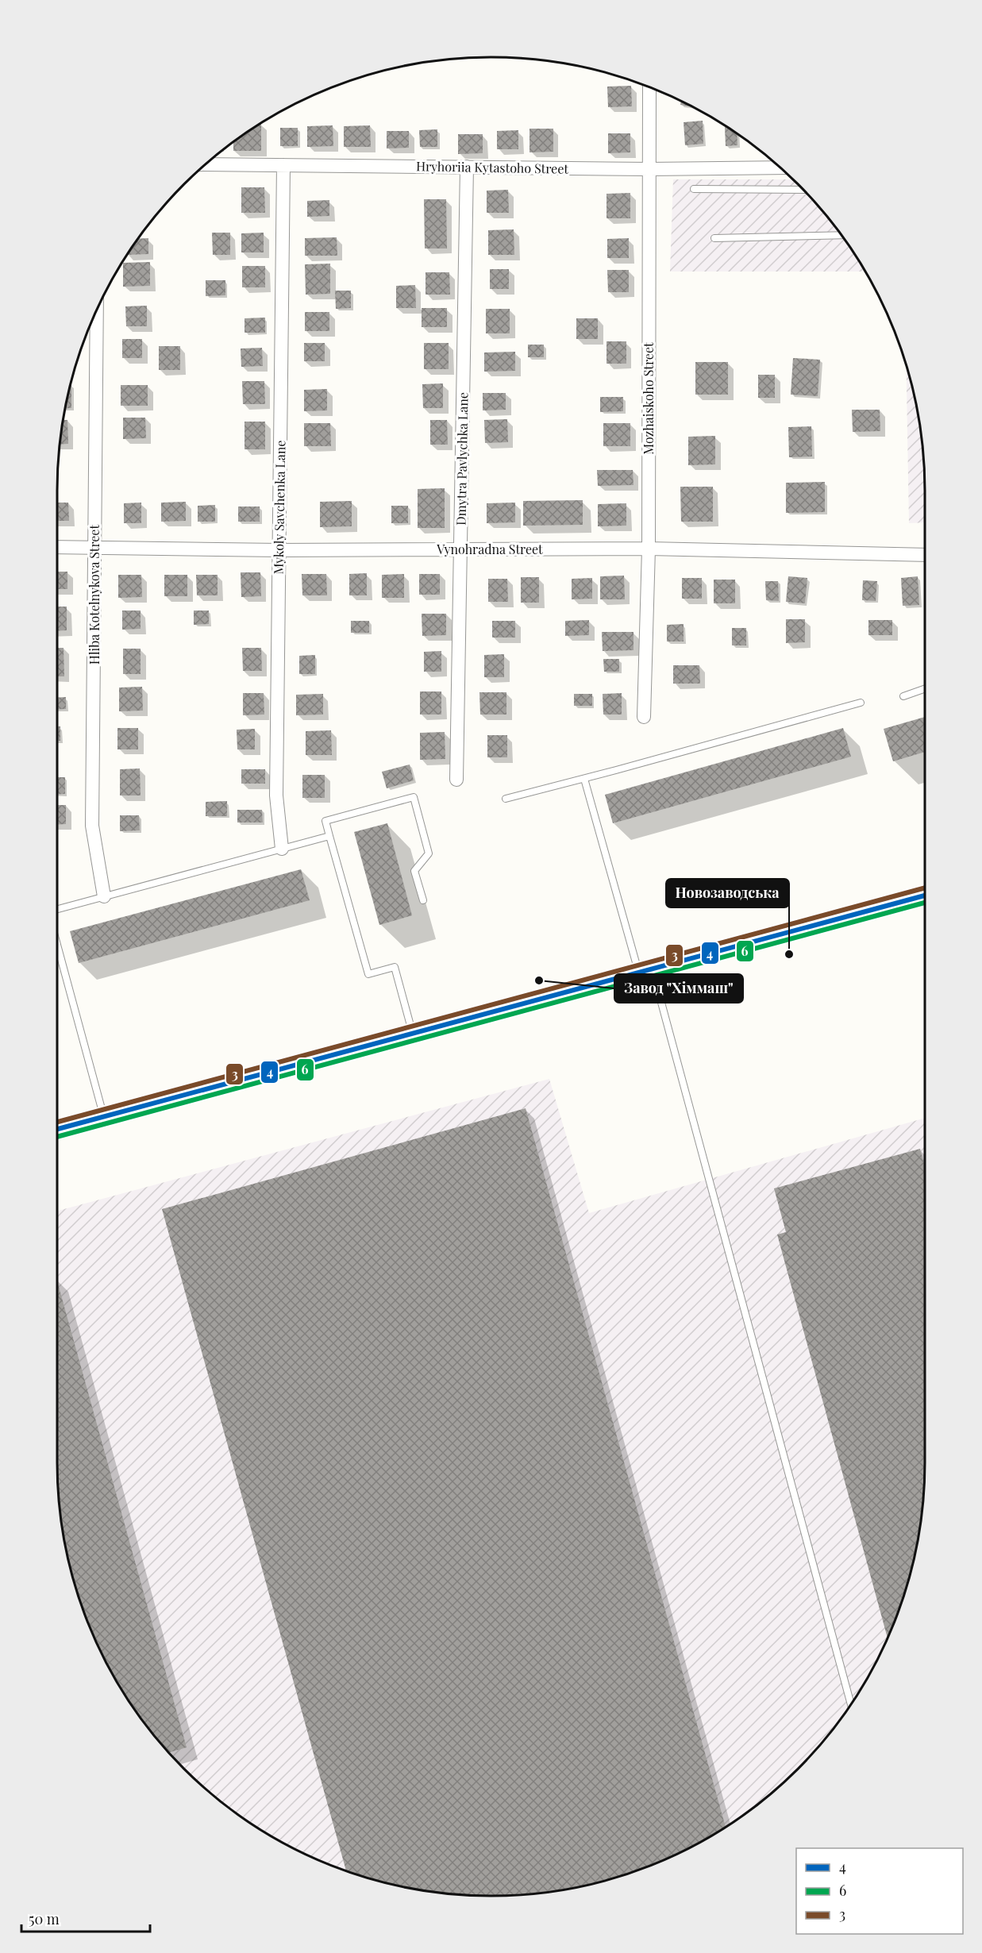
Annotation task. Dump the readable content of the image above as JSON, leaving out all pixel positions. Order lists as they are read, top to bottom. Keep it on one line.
{"streets":{"street":["Hryhoriia Kytastoho Street","Mozhaiskoho Street","Dmytra Pavlychka Lane","Mykoly Savchenka Lane","Vynohradna Street","Hliba Kotelnykova Street"]},"crossings":[["Hryhoriia Kytastoho Street","Mozhaiskoho Street"],["Hryhoriia Kytastoho Street","Dmytra Pavlychka Lane"],["Hryhoriia Kytastoho Street","Mykoly Savchenka Lane"],["Mozhaiskoho Street","Vynohradna Street"],["Dmytra Pavlychka Lane","Vynohradna Street"],["Mykoly Savchenka Lane","Vynohradna Street"],["Vynohradna Street","Hliba Kotelnykova Street"]],"places":["Новозаводська","Завод \"Хіммаш\""],"lines":["transit line 3","transit line 4","transit line 6"],"legend":["4","6","3"],"scale_bar":"50 m"}
